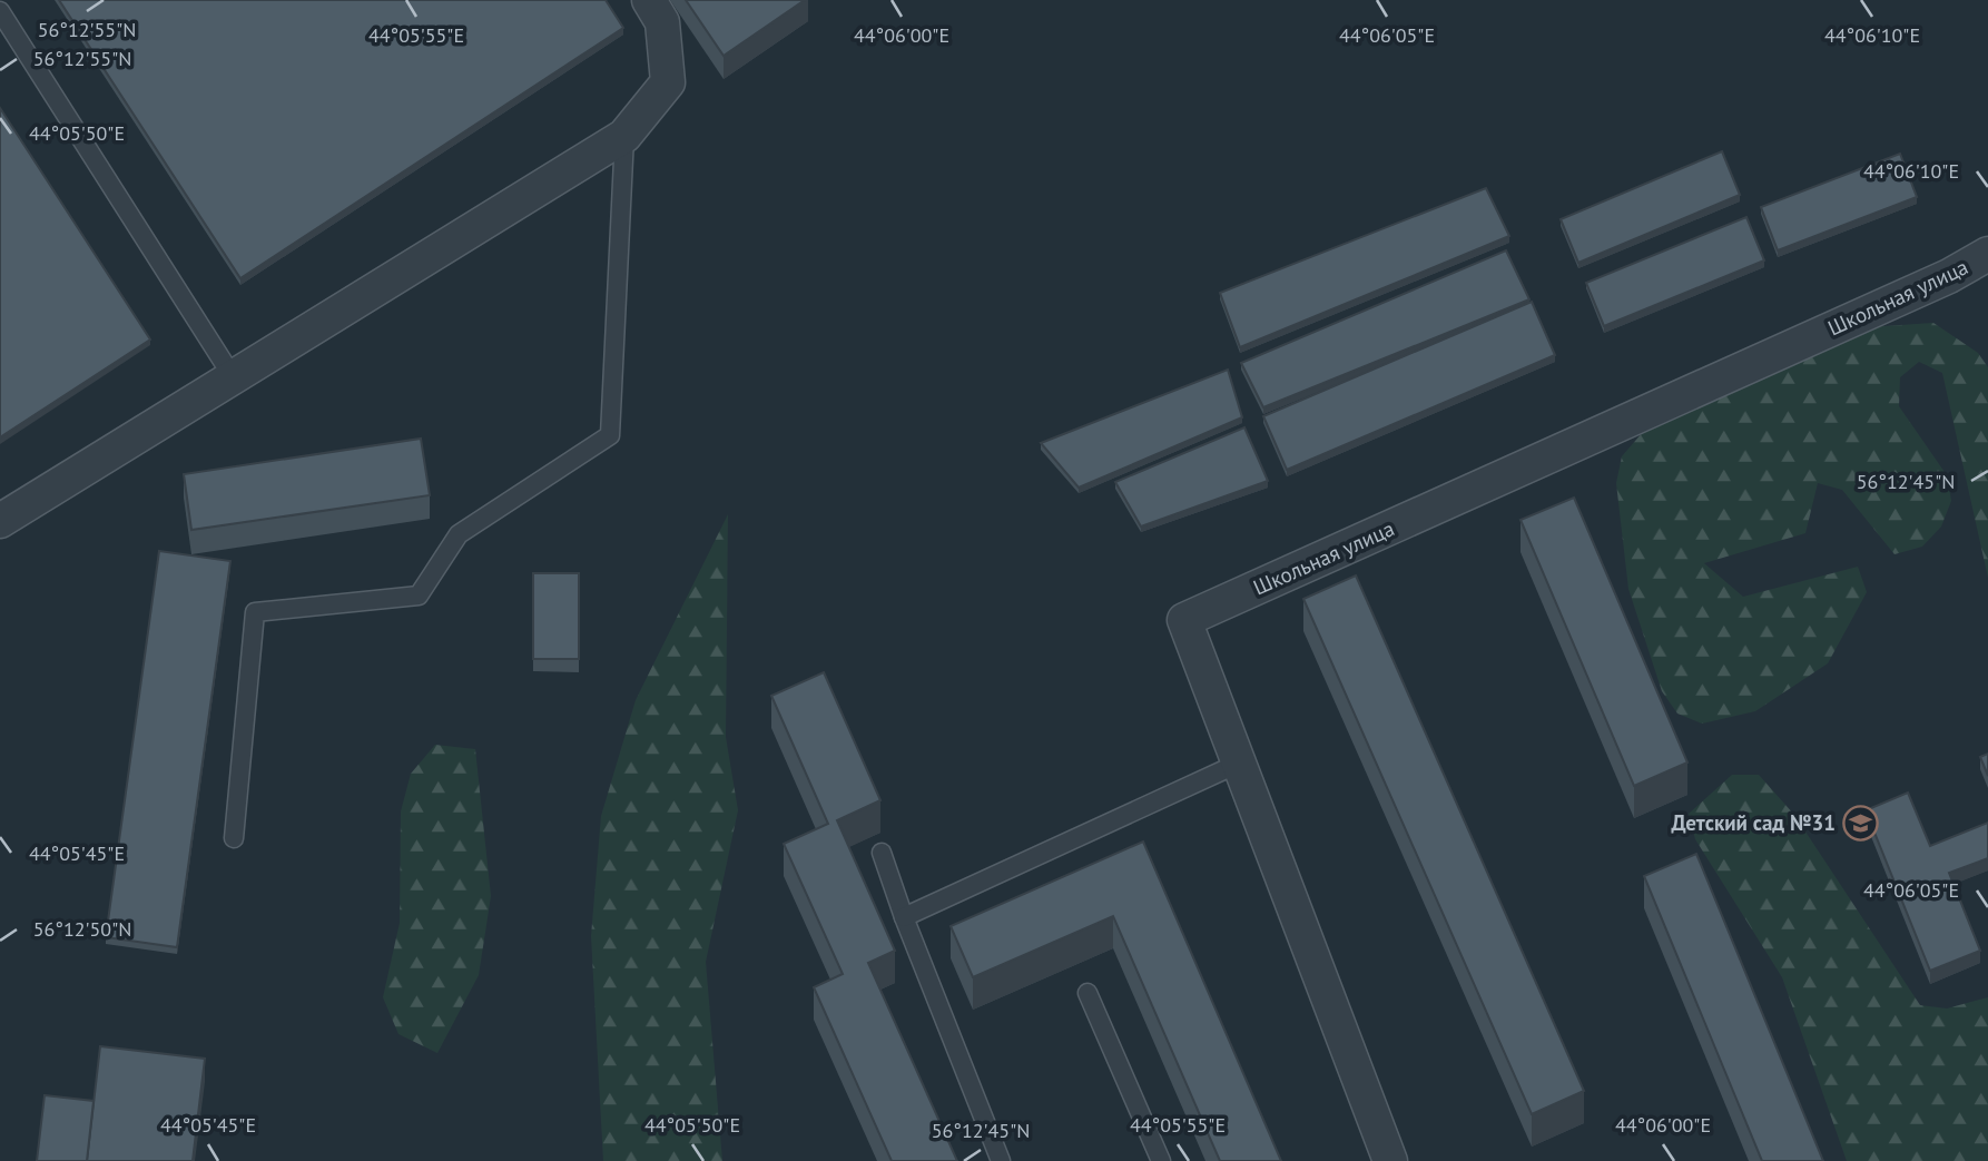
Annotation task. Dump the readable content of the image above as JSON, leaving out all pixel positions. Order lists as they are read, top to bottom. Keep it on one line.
{"streets":{"street":["Школьная улица"]},"places":{"school or university":["Детский сад №31"]},"coordinates":["56°12'55\"N","44°05'55\"E","44°06'00\"E","44°06'05\"E","44°06'10\"E","44°05'50\"E","56°12'45\"N","44°05'45\"E","56°12'50\"N"]}
